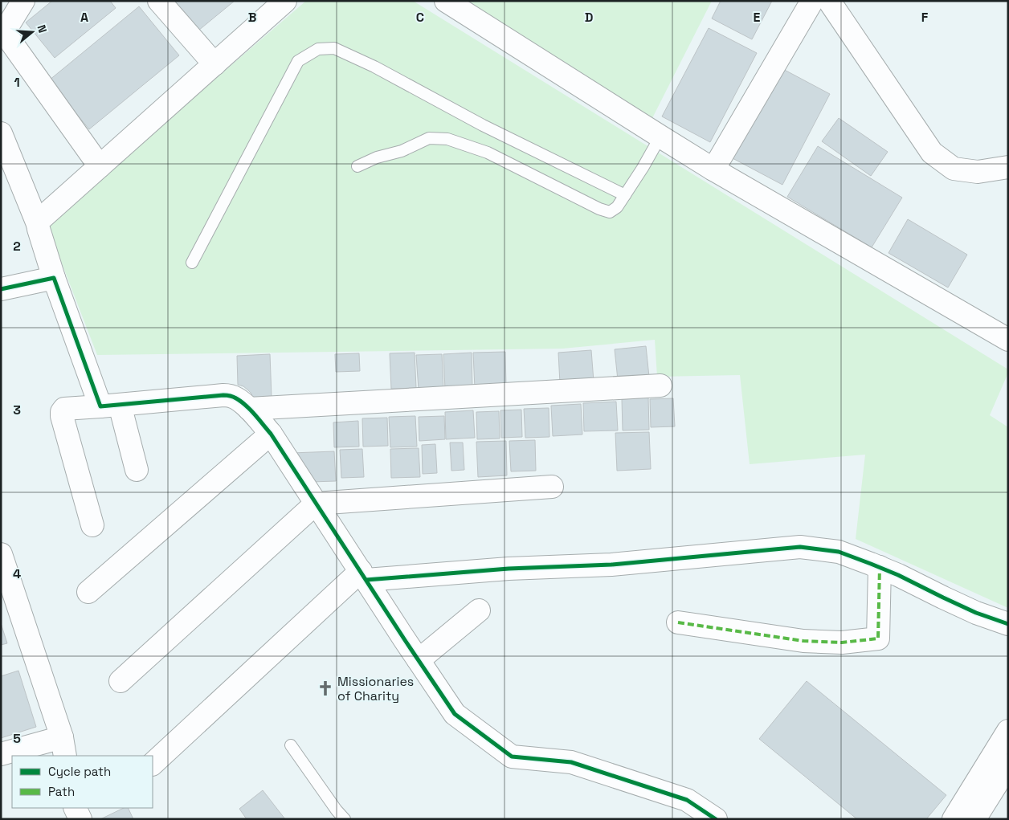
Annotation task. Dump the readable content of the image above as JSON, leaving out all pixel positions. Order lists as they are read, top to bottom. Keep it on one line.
{"places":{"church":["Missionaries of Charity"]},"legend":["Cycle path","Path"],"north":"right","grid":{"columns":["A","B","C","D","E","F"],"rows":["1","2","3","4","5"]}}
